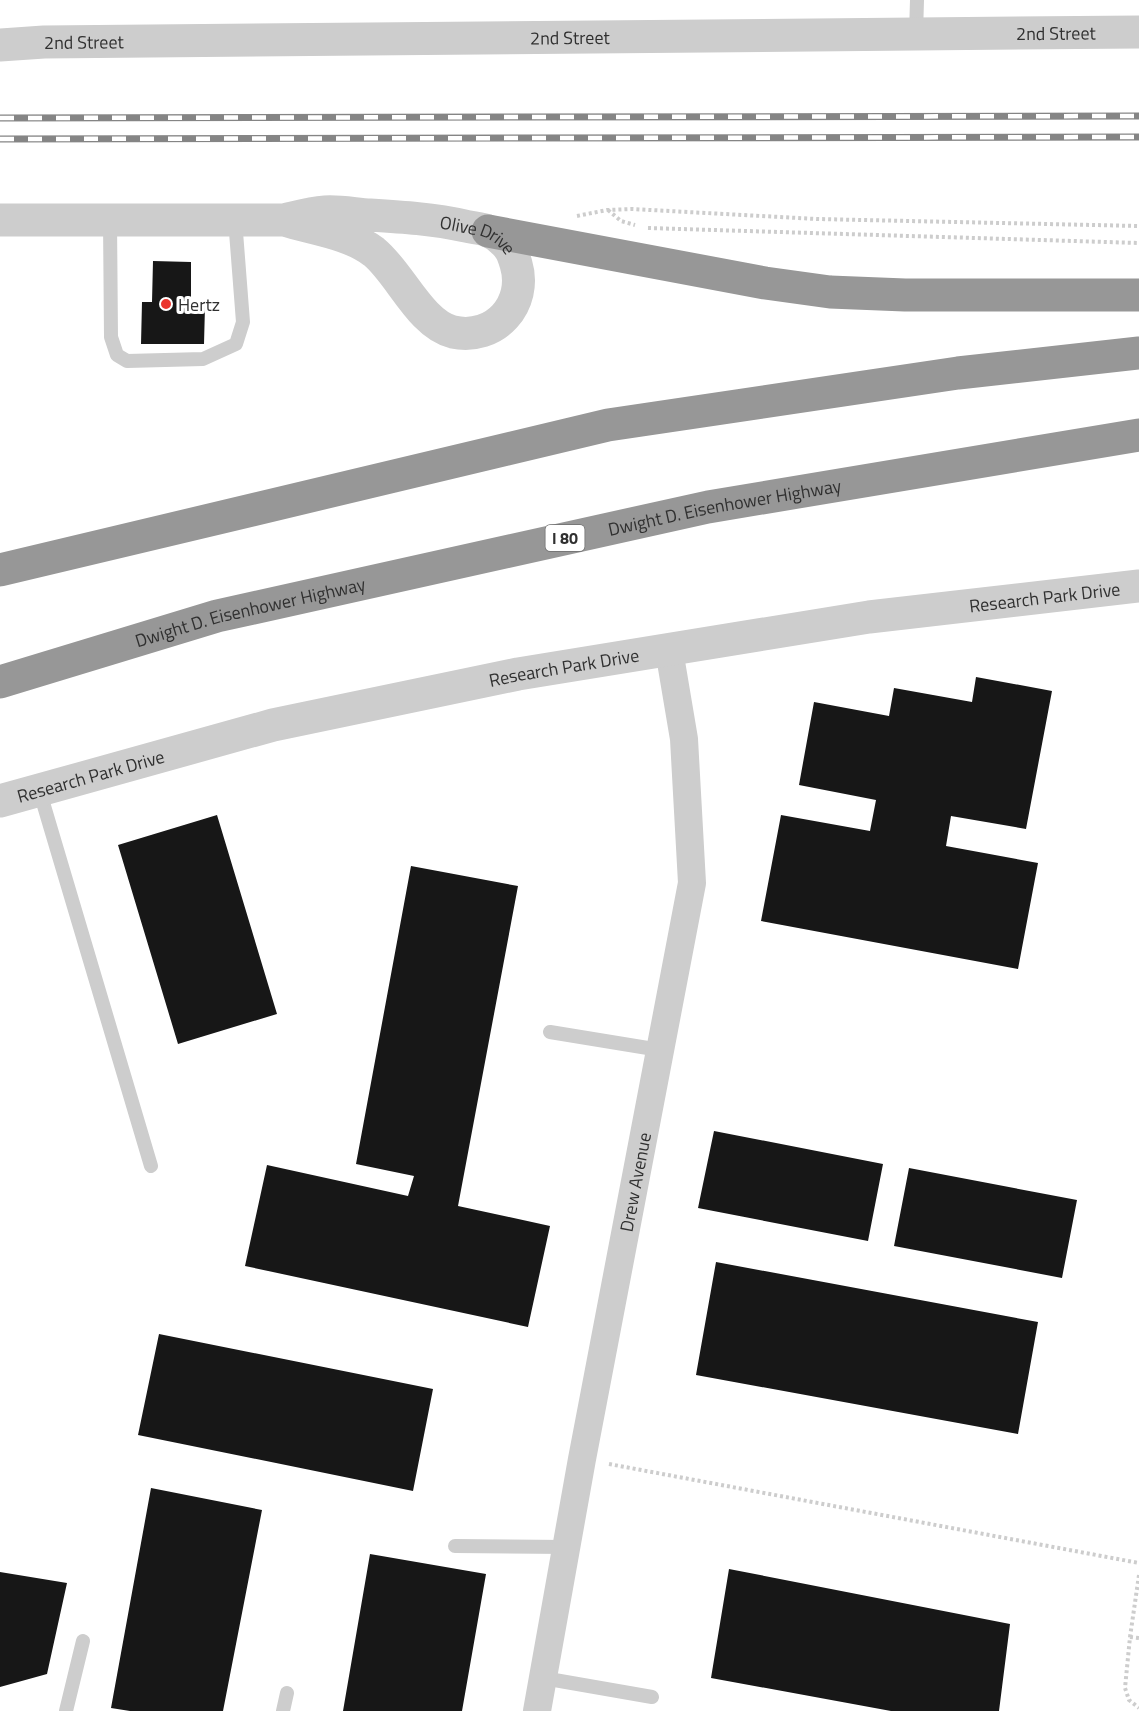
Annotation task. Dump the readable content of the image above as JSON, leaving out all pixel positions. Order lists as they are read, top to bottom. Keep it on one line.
{"streets":{"highway":["Dwight D. Eisenhower Highway","I 80"],"street":["2nd Street","Olive Drive","Research Park Drive","Drew Avenue"]},"crossings":[["Research Park Drive","Drew Avenue"]],"places":["Hertz"]}
